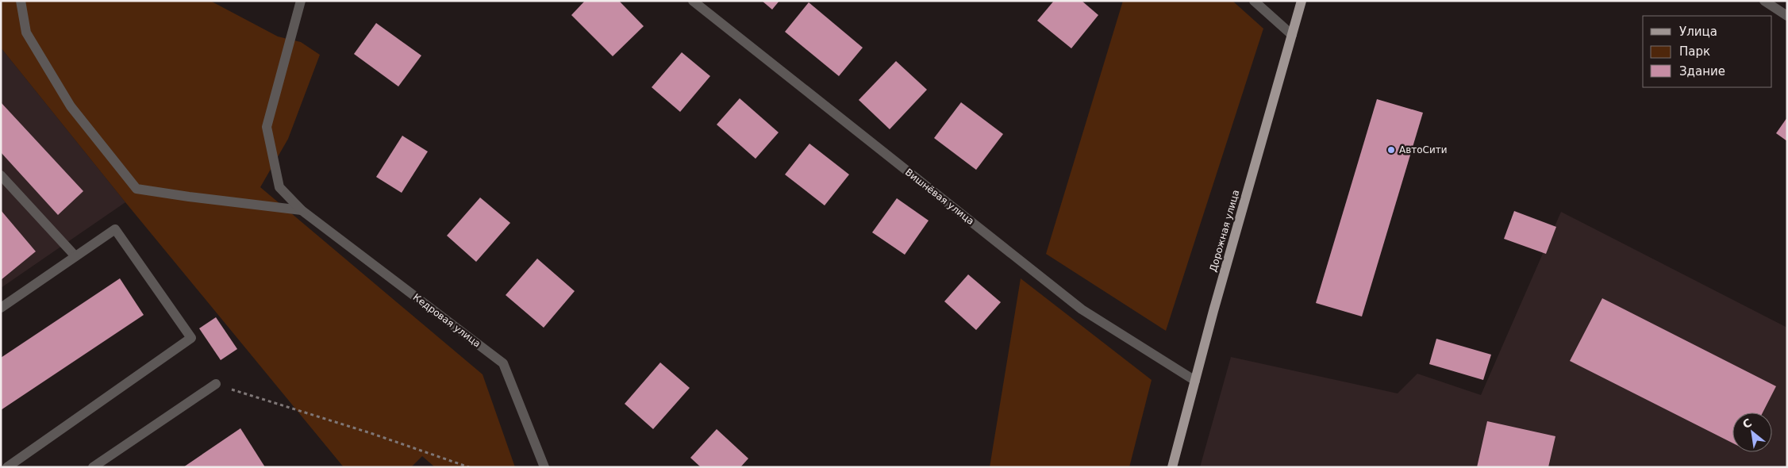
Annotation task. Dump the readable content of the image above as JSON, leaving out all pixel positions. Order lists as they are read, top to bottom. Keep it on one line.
{"streets":{"main road":["Дорожная улица"],"street":["Вишнёвая улица","Кедровая улица"]},"crossings":[["Вишнёвая улица","Дорожная улица"]],"places":["АвтоСити"],"legend":["Улица","Парк","Здание"],"north":"top left"}
